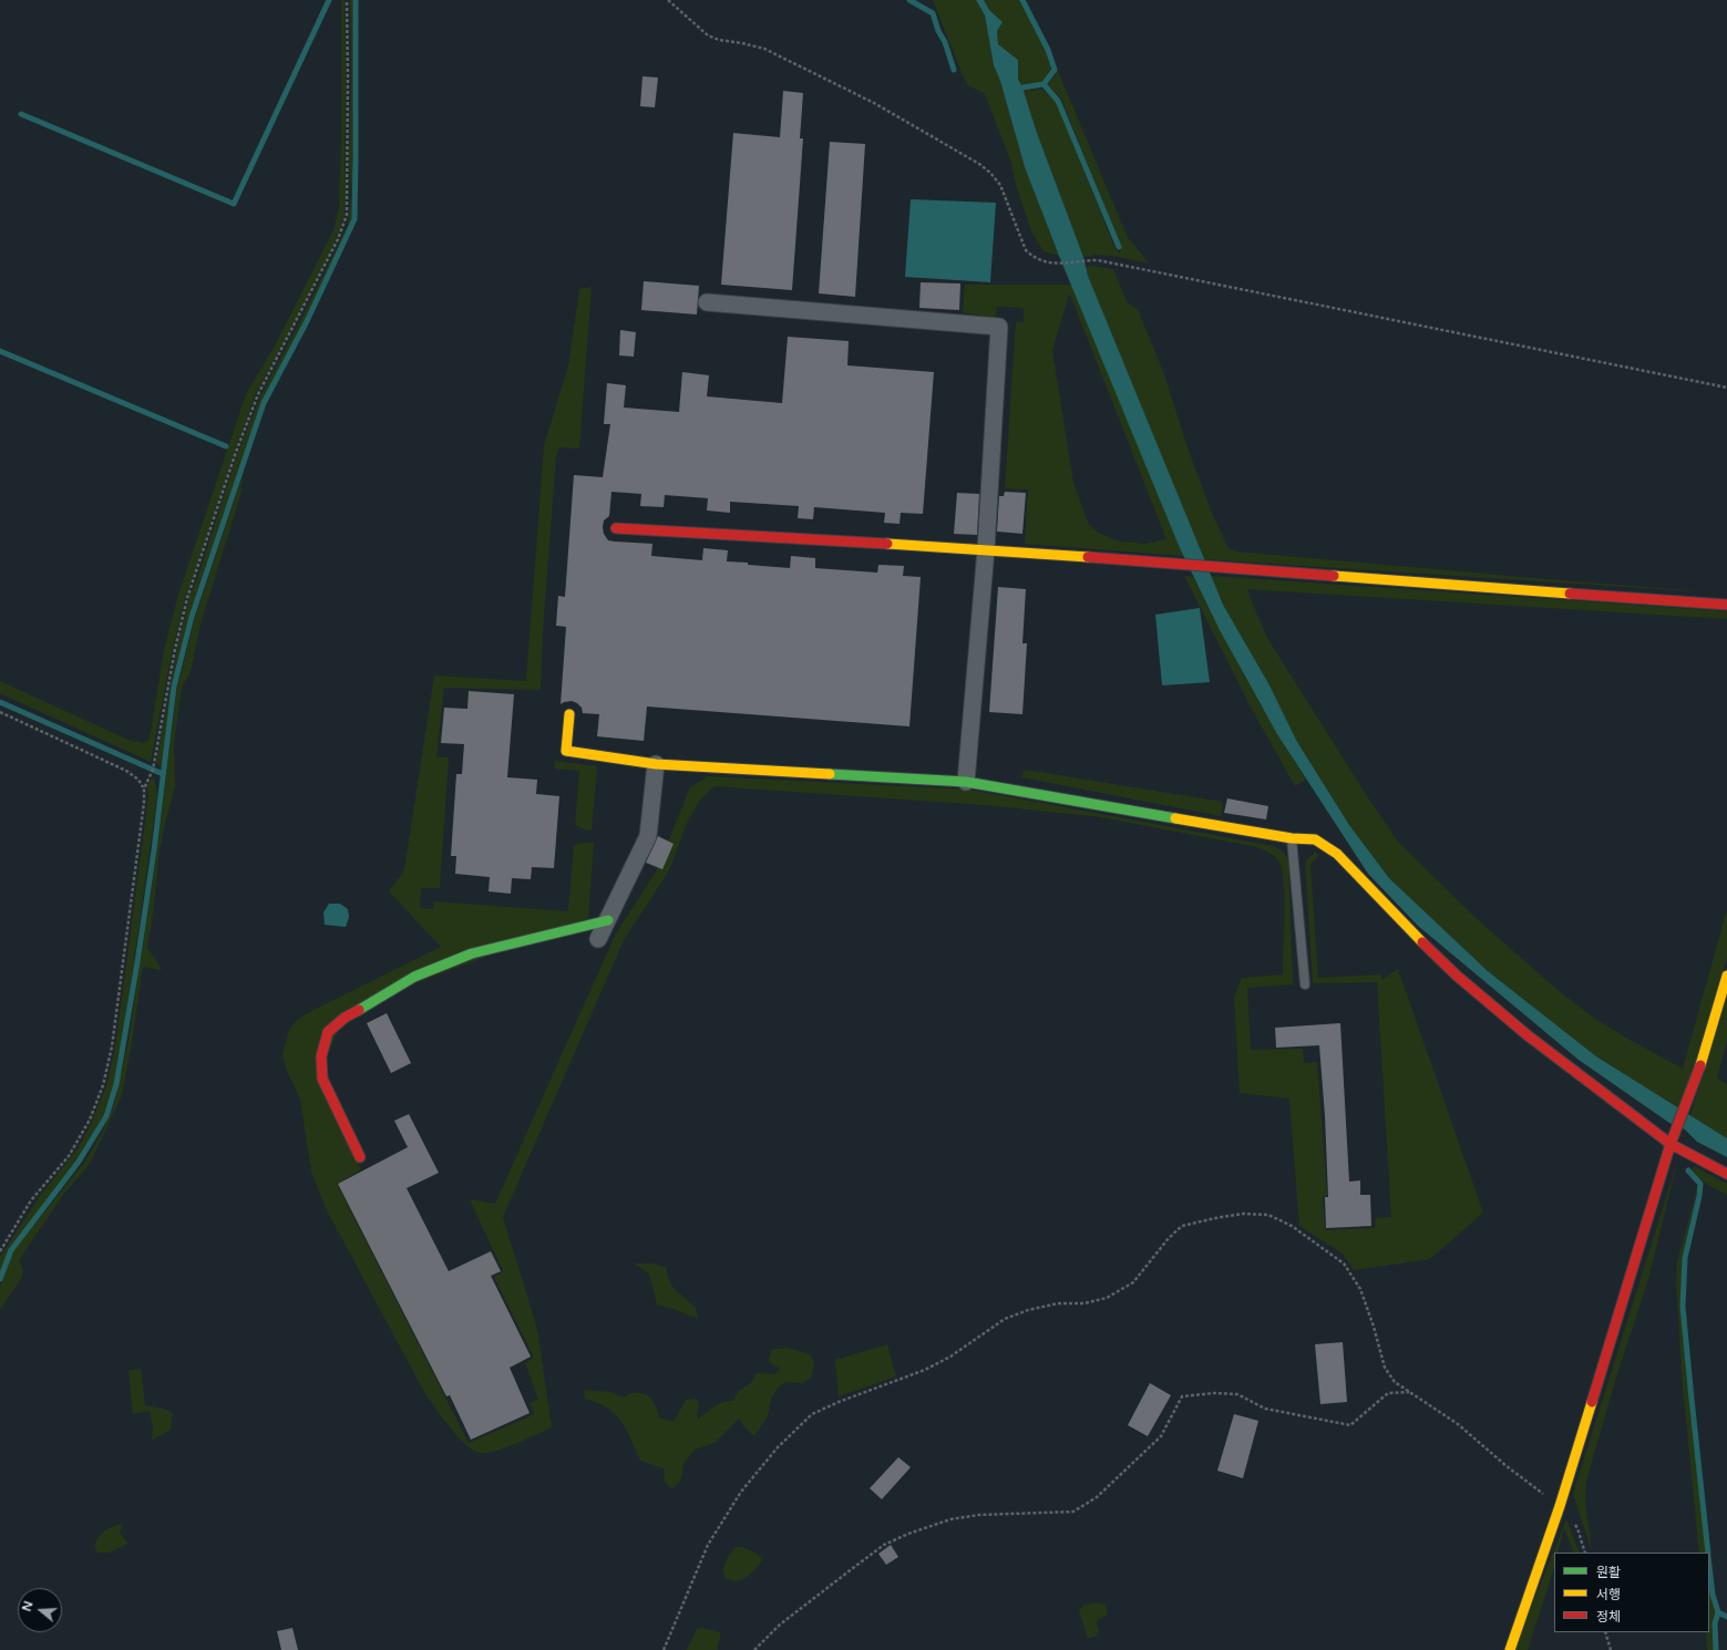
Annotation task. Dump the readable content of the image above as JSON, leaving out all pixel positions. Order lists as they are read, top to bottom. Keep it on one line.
{"legend":["원활","서행","정체"],"north":"left"}
